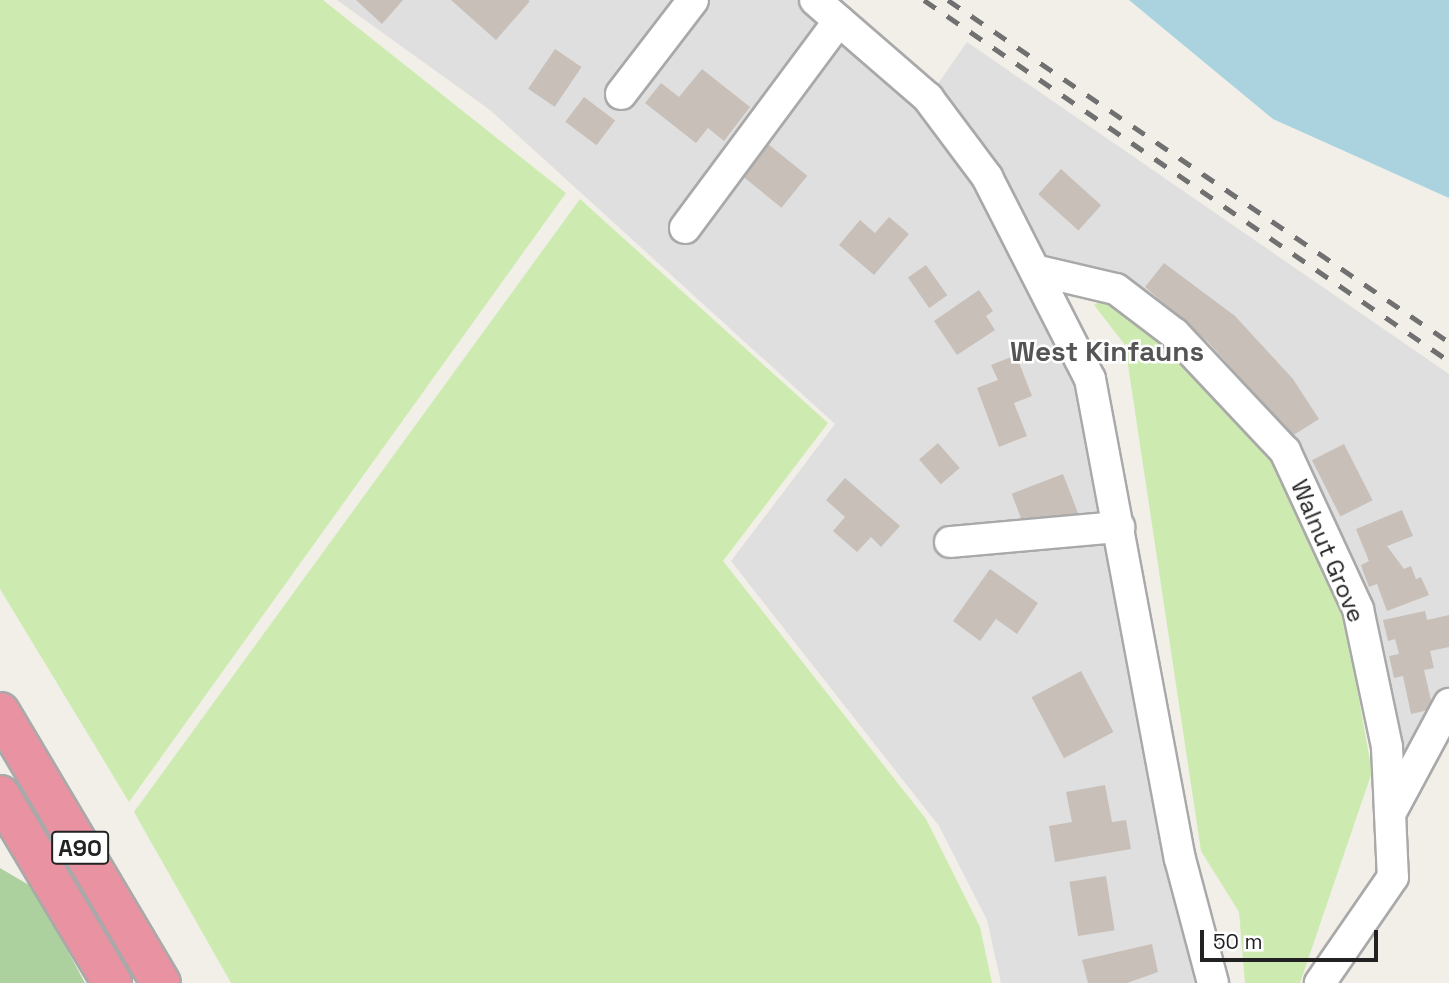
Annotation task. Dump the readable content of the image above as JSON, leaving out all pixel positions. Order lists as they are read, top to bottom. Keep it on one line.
{"streets":{"highway":["A90"],"street":["Walnut Grove"]},"districts":["West Kinfauns"],"scale_bar":"50 m"}
